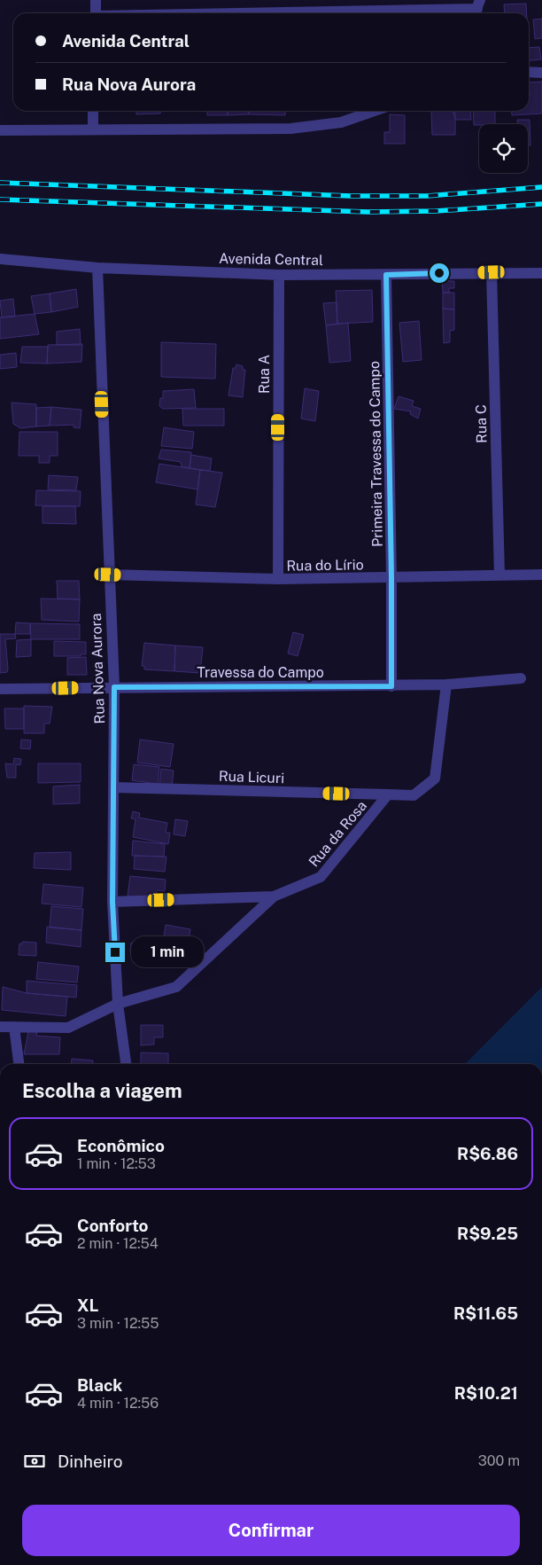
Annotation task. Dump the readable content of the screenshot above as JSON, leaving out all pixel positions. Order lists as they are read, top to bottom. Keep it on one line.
{"streets":{"street":["Avenida Central","Rua A","Rua C","Primeira Travessa do Campo","Rua do Lírio","Rua Nova Aurora","Travessa do Campo","Rua Licuri","Rua da Rosa"]},"crossings":[["Avenida Central","Rua A"],["Avenida Central","Rua C"],["Avenida Central","Primeira Travessa do Campo"],["Avenida Central","Rua Nova Aurora"],["Rua A","Rua do Lírio"],["Rua C","Rua do Lírio"],["Primeira Travessa do Campo","Rua do Lírio"],["Primeira Travessa do Campo","Travessa do Campo"],["Rua do Lírio","Rua Nova Aurora"],["Rua Nova Aurora","Travessa do Campo"],["Rua Nova Aurora","Rua Licuri"],["Rua Nova Aurora","Rua da Rosa"],["Rua Licuri","Rua da Rosa"]],"page":{"banner":["Avenida Central","Rua Nova Aurora"],"bubble":"1 min","heading":"Escolha a viagem","list":[{"name":"Econômico","note":"1 min · 12:53","value":"R$6.86"},{"name":"Conforto","note":"2 min · 12:54","value":"R$9.25"},{"name":"XL","note":"3 min · 12:55","value":"R$11.65"},{"name":"Black","note":"4 min · 12:56","value":"R$10.21"}],"pay":["Dinheiro","300 m"],"buttons":"Confirmar"}}
